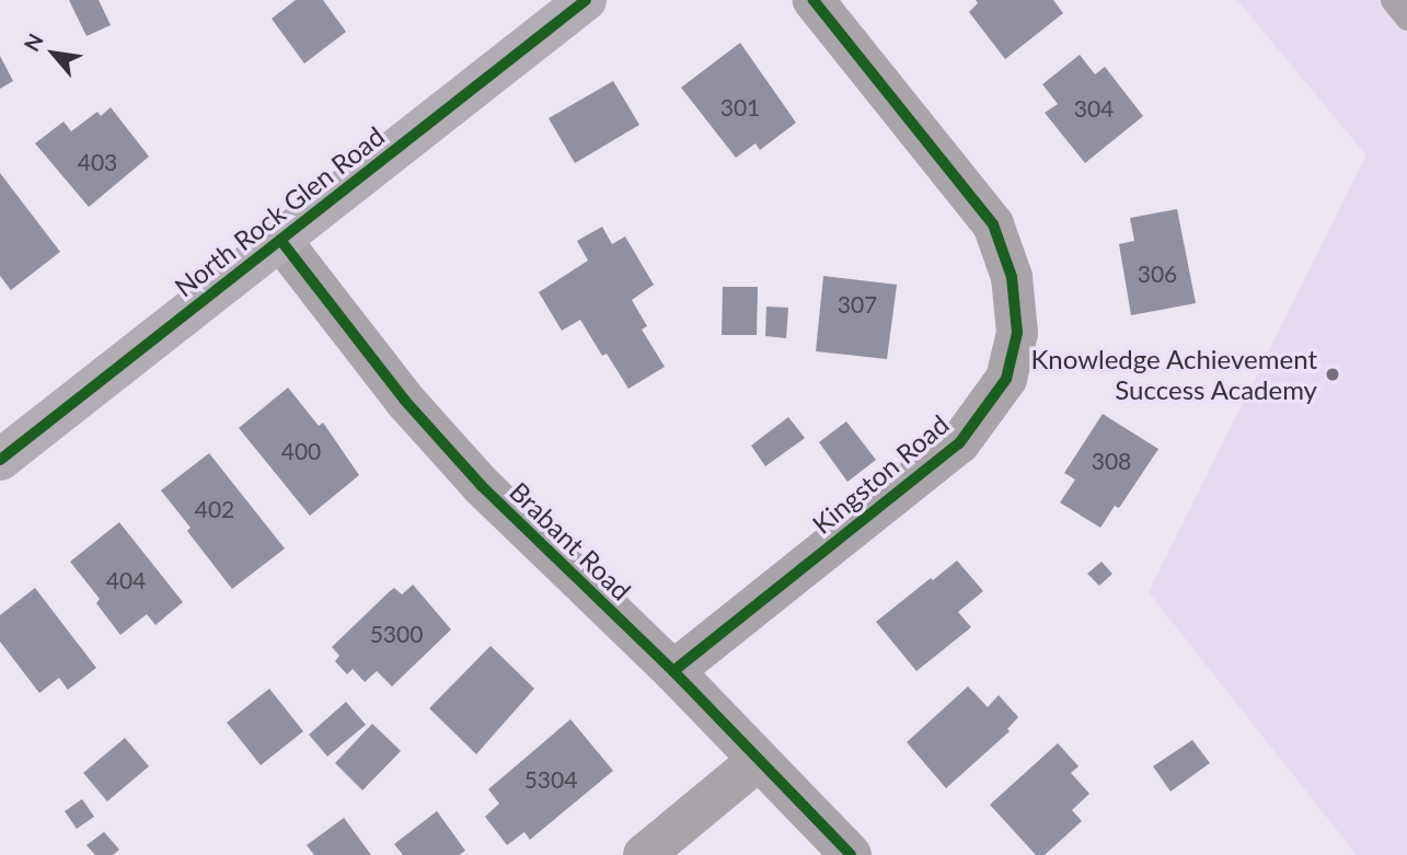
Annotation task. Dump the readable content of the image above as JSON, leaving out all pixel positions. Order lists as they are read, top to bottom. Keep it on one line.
{"streets":{"street":["North Rock Glen Road","Kingston Road","Brabant Road"]},"crossings":[["North Rock Glen Road","Brabant Road"],["Kingston Road","Brabant Road"]],"places":["Knowledge Achievement Success Academy"],"house_numbers":["301","304","403","306","307","400","308","402","404","5300","5304"],"north":"top left"}
